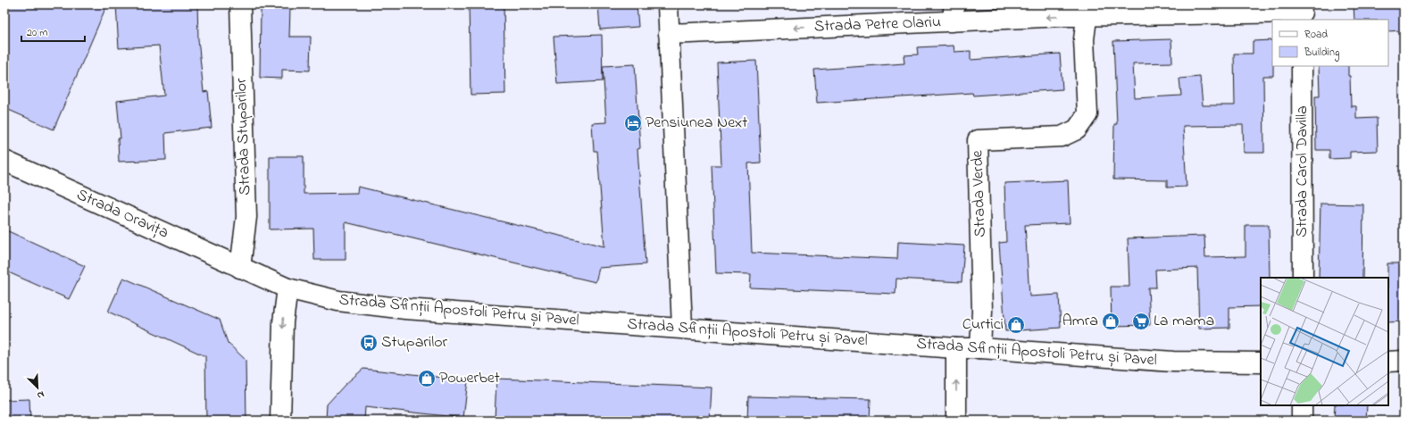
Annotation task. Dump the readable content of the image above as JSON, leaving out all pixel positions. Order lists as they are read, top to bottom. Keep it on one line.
{"streets":{"street":["Strada Petre Olariu","Strada Stuparilor","Strada Carol Davilla","Strada Verde","Strada Oravița","Strada Sfinții Apostoli Petru și Pavel"]},"crossings":[["Strada Petre Olariu","Strada Verde"],["Strada Stuparilor","Strada Oravița"],["Strada Stuparilor","Strada Sfinții Apostoli Petru și Pavel"],["Strada Verde","Strada Sfinții Apostoli Petru și Pavel"],["Strada Oravița","Strada Sfinții Apostoli Petru și Pavel"]],"one_way":["Strada Petre Olariu"],"places":{"hotel":["Pensiunea Next"],"shop":["Amra","Curtici","Powerbet"],"supermarket":["La mama"],"bus stop":["Stuparilor"]},"legend":["Road","Building"],"scale_bar":"20 m","north":"bottom right"}
